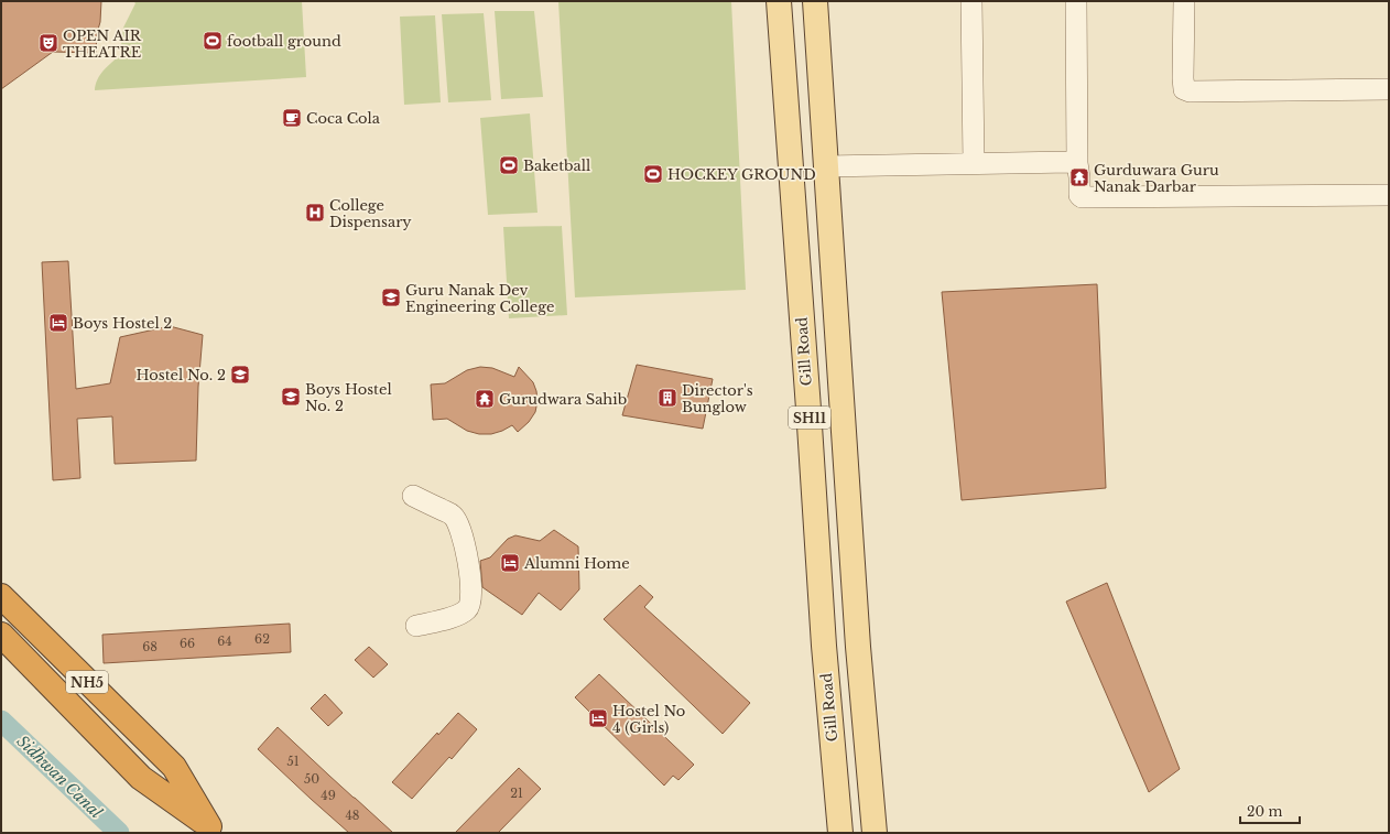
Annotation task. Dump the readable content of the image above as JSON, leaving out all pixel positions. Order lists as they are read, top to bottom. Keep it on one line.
{"streets":{"highway":["NH5"],"main road":["Gill Road","SH11"]},"water":["Sidhwan Canal"],"places":{"sports":["football ground","Baketball","HOCKEY GROUND"],"theatre":["OPEN AIR THEATRE"],"cafe":["Coca Cola"],"temple":["Gurduwara Guru Nanak Darbar","Gurudwara Sahib"],"hospital":["College Dispensary"],"school or university":["Guru Nanak Dev Engineering College","Hostel No. 2","Boys Hostel No. 2"],"hotel":["Boys Hostel 2","Alumni Home","Hostel No 4 (Girls)"],"building":["Director's Bunglow"]},"house_numbers":["62","64","66","68","51","50","21","49","48"],"scale_bar":"20 m"}
